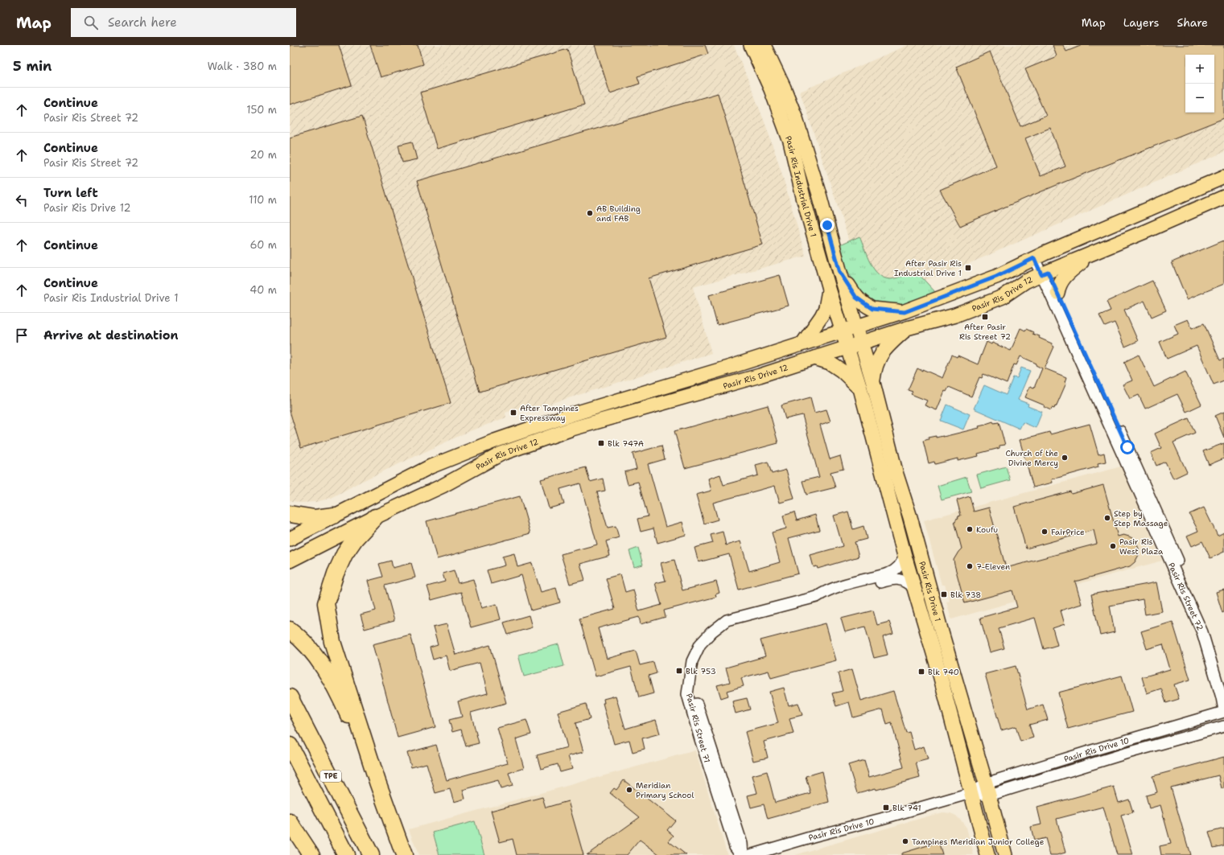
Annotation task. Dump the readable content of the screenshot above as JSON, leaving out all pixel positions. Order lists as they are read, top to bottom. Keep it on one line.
{"streets":{"highway":["TPE"],"main road":["Pasir Ris Industrial Drive 1","Pasir Ris Drive 12","Pasir Ris Drive 1"],"street":["Pasir Ris Street 72","Pasir Ris Street 71","Pasir Ris Drive 10"]},"crossings":[["Pasir Ris Industrial Drive 1","Pasir Ris Drive 12"],["Pasir Ris Industrial Drive 1","Pasir Ris Drive 1"],["Pasir Ris Drive 12","Pasir Ris Drive 1"],["Pasir Ris Drive 12","Pasir Ris Street 72"],["Pasir Ris Drive 1","Pasir Ris Street 71"],["Pasir Ris Drive 1","Pasir Ris Drive 10"],["Pasir Ris Street 72","Pasir Ris Drive 10"]],"places":{"other":["AB Building and FAB","Church of the Divine Mercy","Step by Step Massage","Koufu","FairPrice","Pasir Ris West Plaza","7-Eleven","Meridian Primary School","Tampines Meridian Junior College"],"transit":["After Pasir Ris Industrial Drive 1","After Pasir Ris Street 72","After Tampines Expressway","Blk 747A","Blk 738","Blk 753","Blk 740","Blk 741"]},"page":{"header":"Map","search":"Search here","nav":["Map","Layers","Share"],"heading":["5 min","Walk · 380 m"],"map_buttons":["+","−"],"list":[["Continue","Pasir Ris Street 72","150 m"],["Continue","Pasir Ris Street 72","20 m"],["Turn left","Pasir Ris Drive 12","110 m"],["Continue","60 m"],["Continue","Pasir Ris Industrial Drive 1","40 m"],"Arrive at destination"]}}
